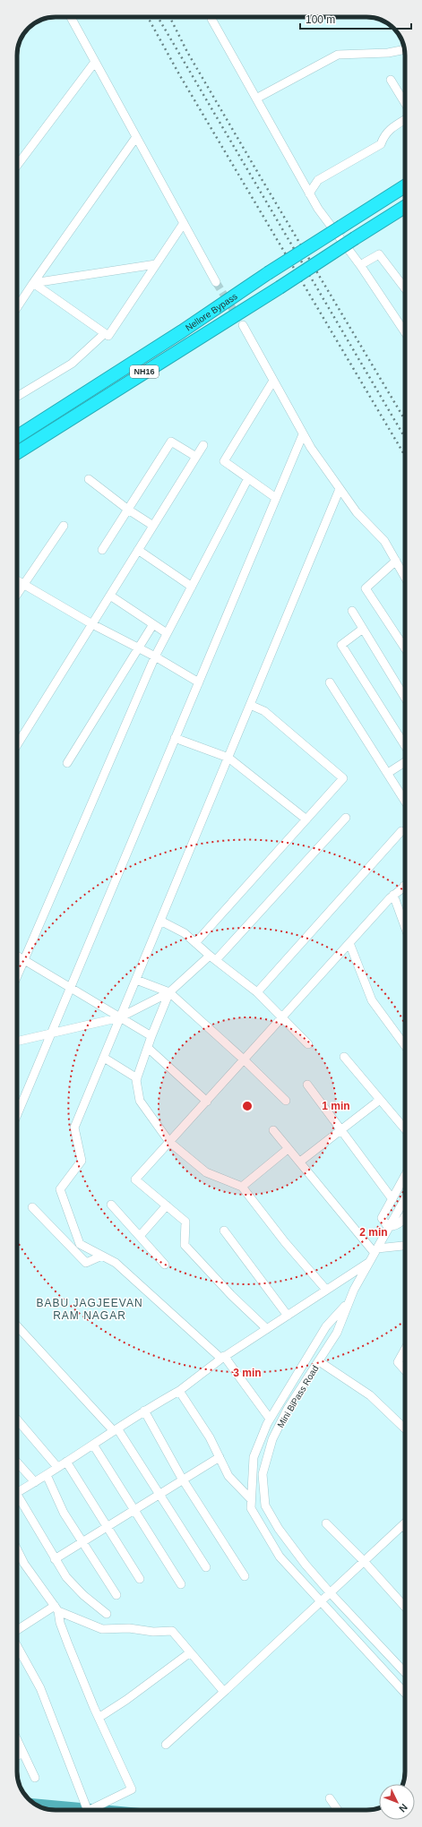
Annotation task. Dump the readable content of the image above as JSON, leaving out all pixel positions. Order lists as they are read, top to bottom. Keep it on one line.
{"streets":{"highway":["Nellore Bypass","NH16"],"street":["Mini BiPass Road"]},"districts":["BABU JAGJEEVAN RAM NAGAR"],"scale_bar":"100 m","north":"bottom right","rings":["1 min","2 min","3 min"]}
